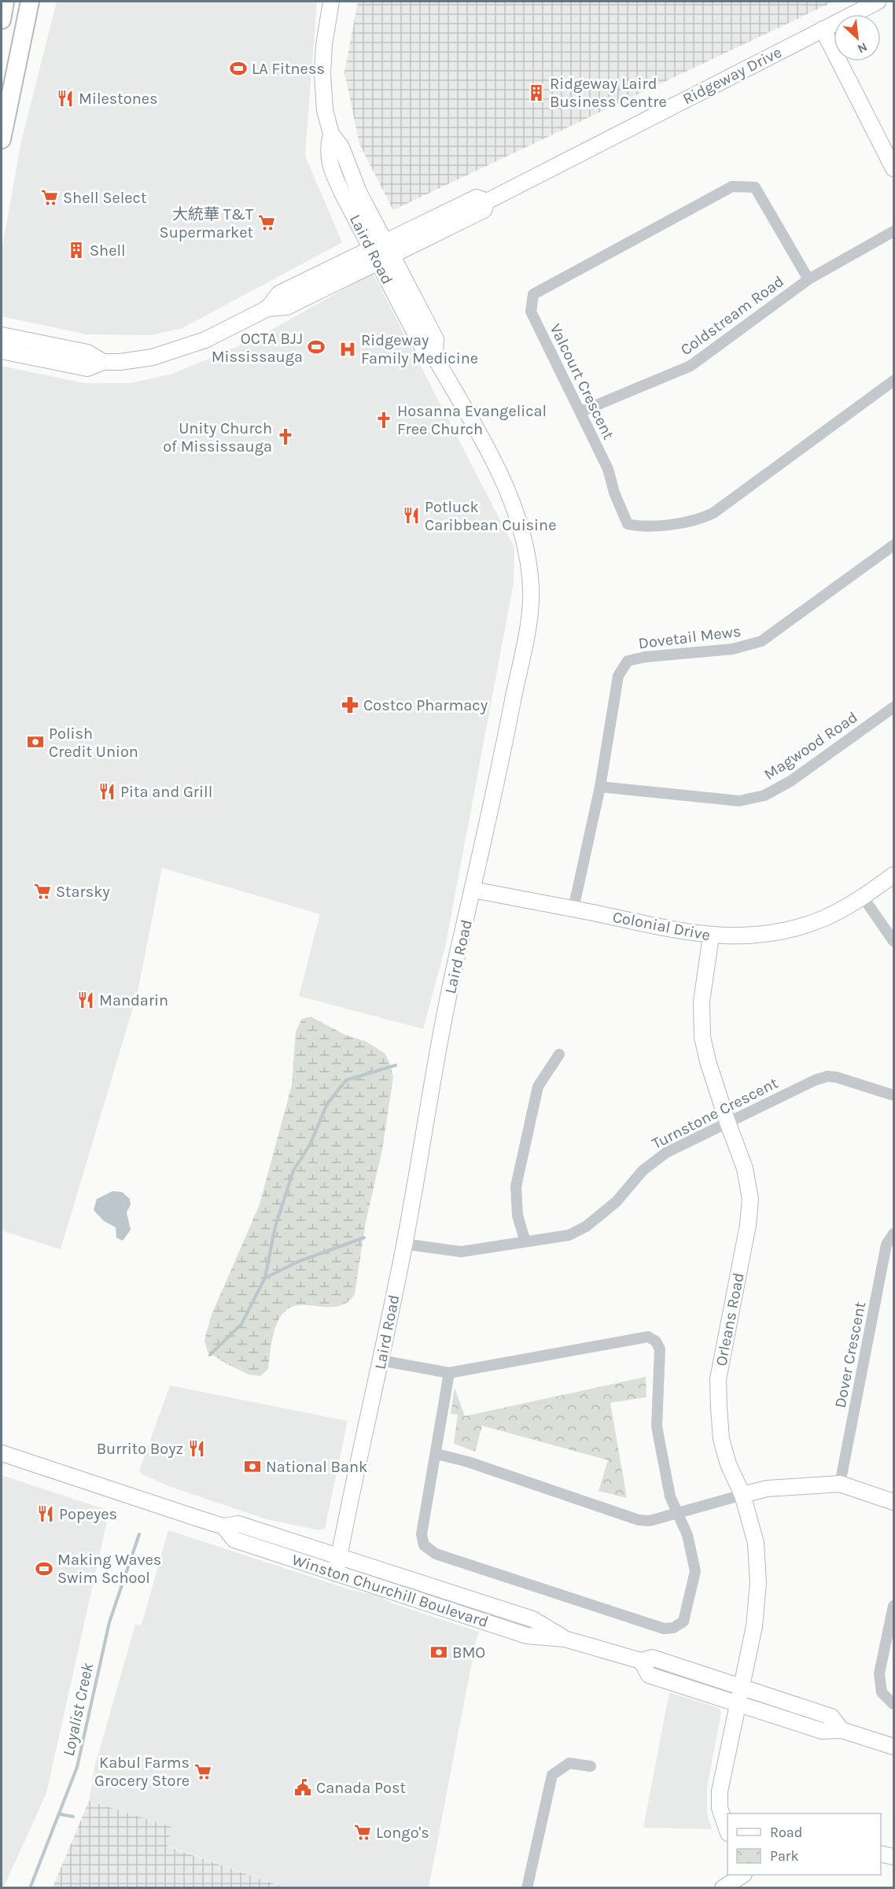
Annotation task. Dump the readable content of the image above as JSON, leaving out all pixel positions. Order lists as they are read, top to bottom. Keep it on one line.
{"streets":{"street":["Ridgeway Drive","Laird Road","Coldstream Road","Valcourt Crescent","Dovetail Mews","Magwood Road","Colonial Drive","Turnstone Crescent","Orleans Road","Dover Crescent","Winston Churchill Boulevard"]},"crossings":[["Ridgeway Drive","Laird Road"],["Laird Road","Colonial Drive"],["Laird Road","Turnstone Crescent"],["Laird Road","Winston Churchill Boulevard"],["Coldstream Road","Valcourt Crescent"],["Dovetail Mews","Magwood Road"],["Dovetail Mews","Colonial Drive"],["Colonial Drive","Orleans Road"],["Turnstone Crescent","Orleans Road"],["Orleans Road","Winston Churchill Boulevard"]],"water":["Loyalist Creek"],"places":{"sports":["LA Fitness","OCTA BJJ Mississauga","Making Waves Swim School"],"building":["Ridgeway Laird Business Centre","Shell"],"restaurant":["Milestones","Potluck Caribbean Cuisine","Pita and Grill","Mandarin","Burrito Boyz","Popeyes"],"supermarket":["Shell Select","大統華 T&T Supermarket","Starsky","Kabul Farms Grocery Store","Longo's"],"hospital":["Ridgeway Family Medicine"],"church":["Hosanna Evangelical Free Church","Unity Church of Mississauga"],"pharmacy":["Costco Pharmacy"],"bank":["Polish Credit Union","National Bank","BMO"],"public building":["Canada Post"]},"legend":["Road","Park"],"north":"bottom right"}
